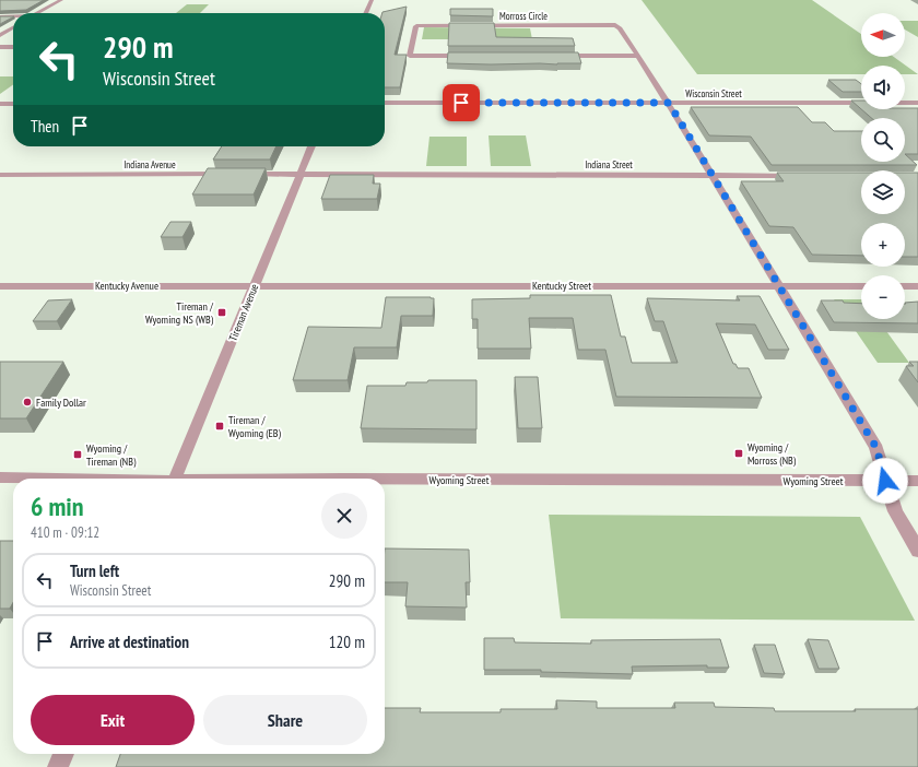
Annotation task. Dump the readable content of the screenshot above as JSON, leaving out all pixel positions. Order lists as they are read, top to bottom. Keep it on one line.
{"streets":{"street":["Morross Circle","Wisconsin Street","Indiana Avenue","Indiana Street","Kentucky Avenue","Kentucky Street","Tireman Avenue","Wyoming Street"]},"crossings":[["Morross Circle","Wisconsin Street"],["Morross Circle","Indiana Street"],["Morross Circle","Kentucky Street"],["Morross Circle","Wyoming Street"],["Indiana Avenue","Indiana Street"],["Indiana Avenue","Tireman Avenue"],["Indiana Street","Tireman Avenue"],["Kentucky Avenue","Kentucky Street"],["Kentucky Avenue","Tireman Avenue"],["Kentucky Street","Tireman Avenue"]],"places":{"transit":["Tireman / Wyoming NS (WB)","Tireman / Wyoming (EB)","Wyoming / Morross (NB)","Wyoming / Tireman (NB)"],"other":["Family Dollar"]},"north":"left","page":{"map_buttons":["+","−"],"turn":["290 m","Wisconsin Street"],"then":"Then","heading":["6 min","410 m · 09:12"],"list":[{"name":"Turn left","note":"Wisconsin Street","value":"290 m"},{"name":"Arrive at destination","value":"120 m"}],"buttons":["Exit","Share"]}}
